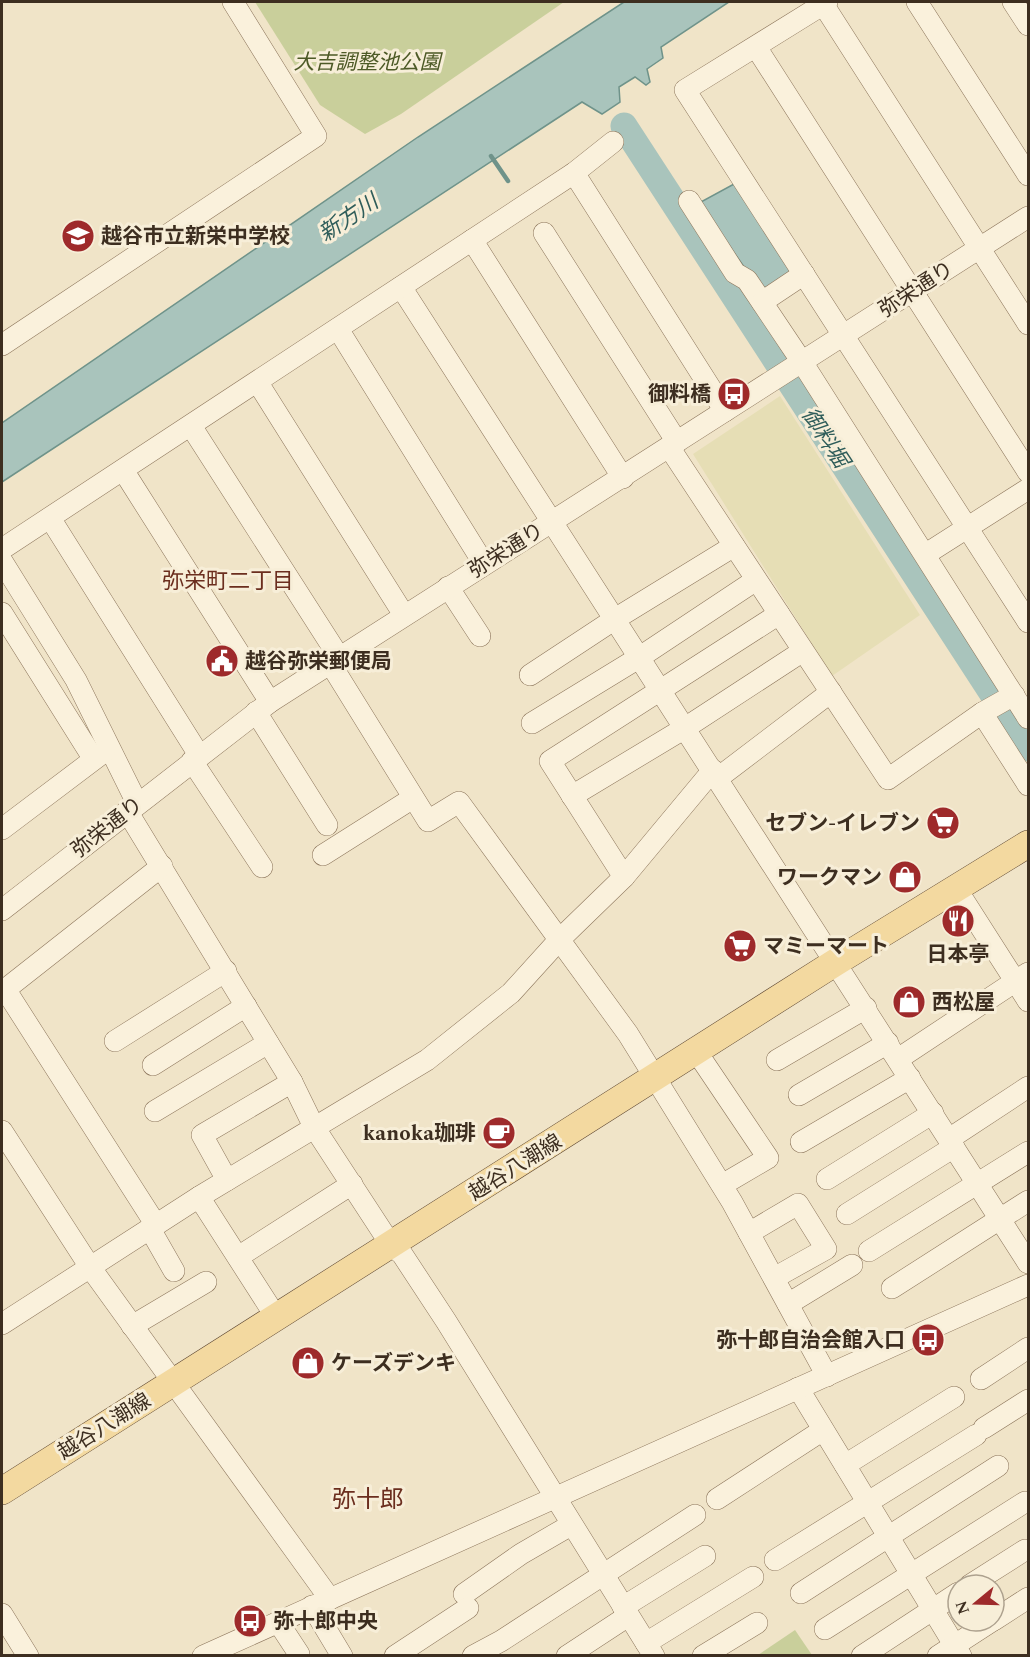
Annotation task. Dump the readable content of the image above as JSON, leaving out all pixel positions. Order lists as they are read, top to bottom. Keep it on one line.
{"streets":{"main road":["越谷八潮線"],"street":["弥栄通り"]},"districts":["弥栄町二丁目","弥十郎"],"water":["新方川","御料堀"],"parks":["大吉調整池公園"],"places":{"school or university":["越谷市立新栄中学校"],"bus stop":["御料橋","弥十郎自治会館入口","弥十郎中央"],"public building":["越谷弥栄郵便局"],"supermarket":["セブン-イレブン","マミーマート"],"shop":["ワークマン","西松屋","ケーズデンキ"],"restaurant":["日本亭"],"cafe":["kanoka珈琲"]},"north":"left"}
